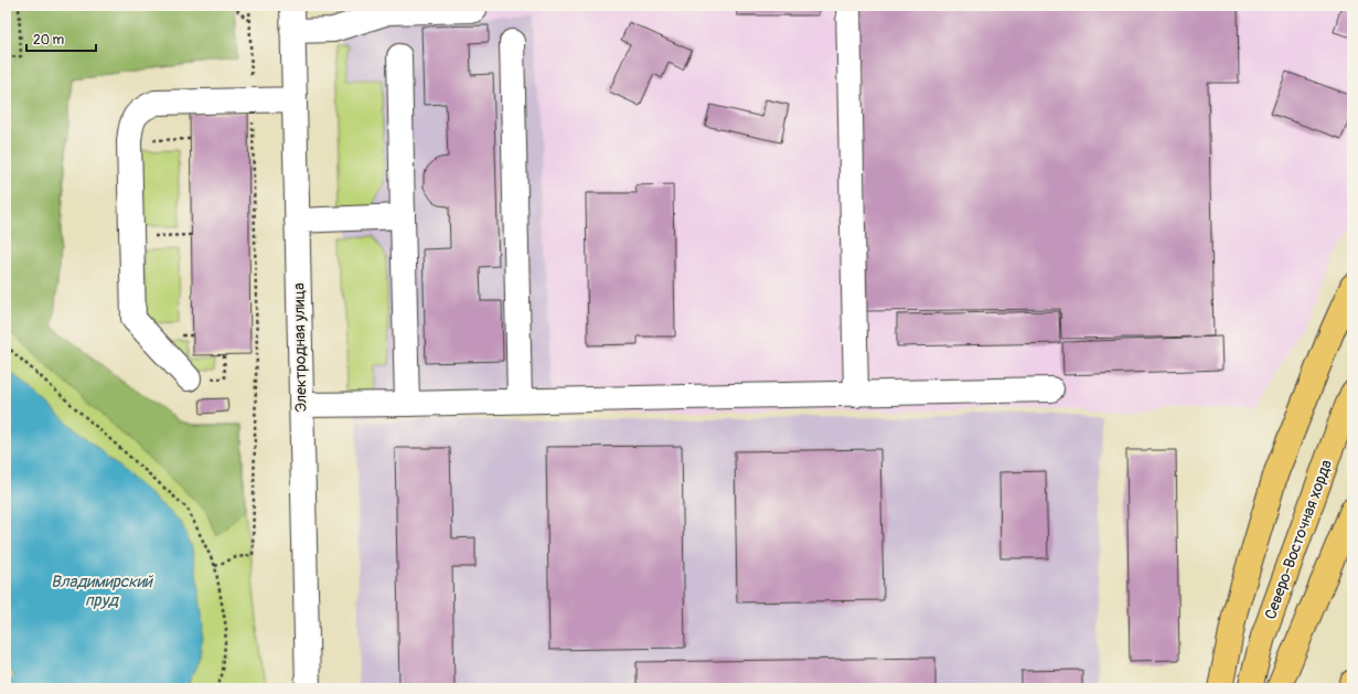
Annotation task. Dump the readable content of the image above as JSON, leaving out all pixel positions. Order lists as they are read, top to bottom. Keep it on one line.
{"streets":{"main road":["Северо-Восточная хорда"],"street":["Электродная улица"]},"water":["Владимирский пруд"],"scale_bar":"20 m"}
